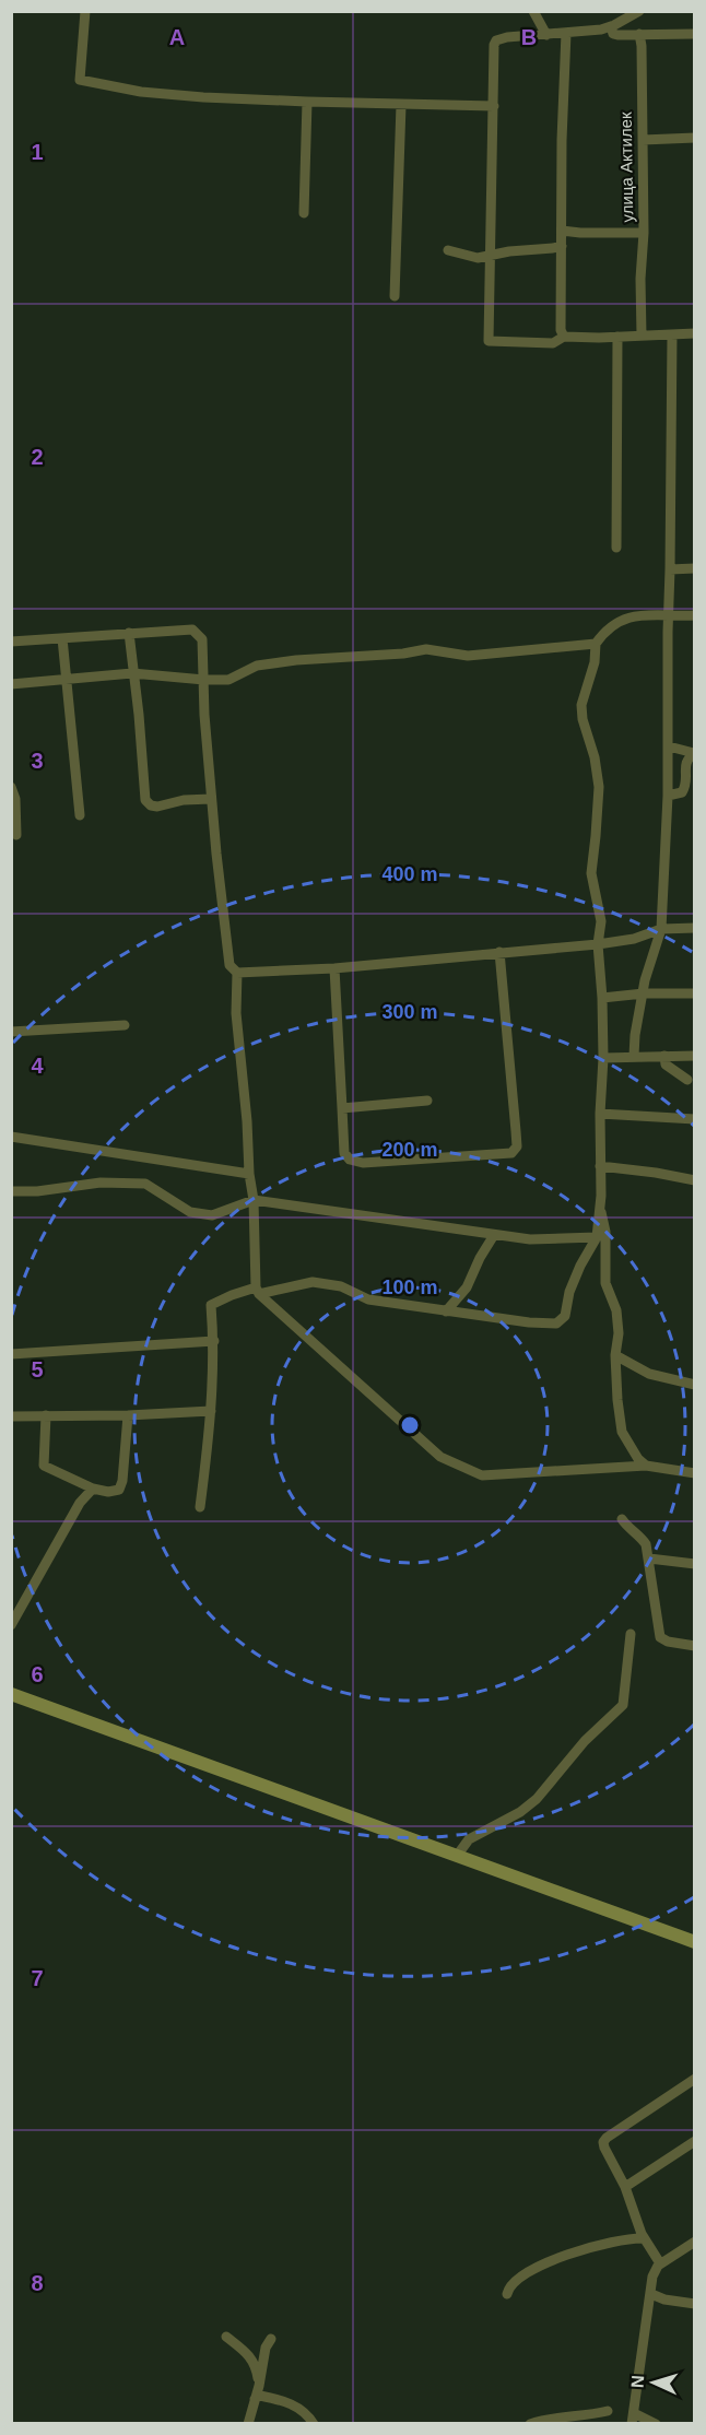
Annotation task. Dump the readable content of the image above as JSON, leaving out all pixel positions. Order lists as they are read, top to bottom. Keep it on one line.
{"streets":{"street":["улица Актилек"]},"north":"left","grid":{"columns":["A","B"],"rows":["1","2","3","4","5","6","7","8"]},"rings":["400 m","300 m","200 m","100 m"]}
